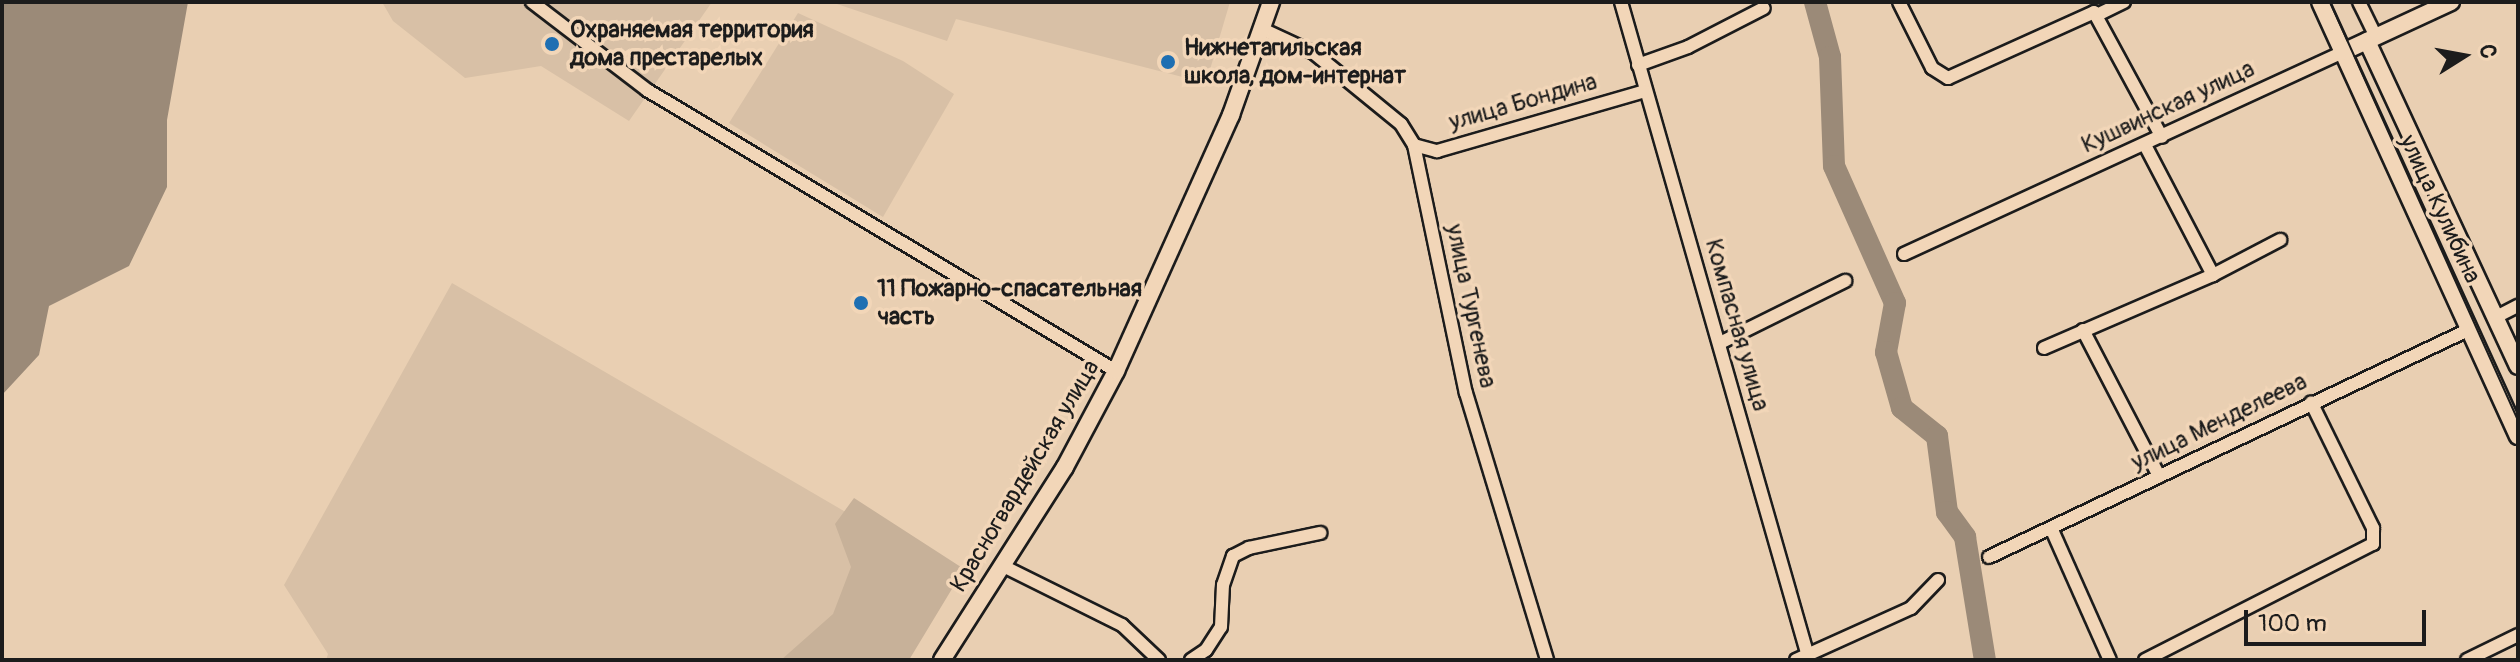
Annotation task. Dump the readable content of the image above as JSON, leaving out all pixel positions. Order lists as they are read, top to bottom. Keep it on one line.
{"streets":{"main road":["Кушвинская улица","улица Кулибина","Красногвардейская улица"],"street":["улица Бондина","улица Тургенева","Компасная улица","улица Менделеева"]},"crossings":[["улица Бондина","улица Тургенева"],["улица Бондина","Компасная улица"],["Кушвинская улица","улица Кулибина"],["улица Кулибина","улица Менделеева"],["улица Тургенева","Красногвардейская улица"]],"places":["Охраняемая территория дома престарелых","Нижнетагильская школа, дом-интернат","11 Пожарно-спасательная часть"],"scale_bar":"100 m","north":"right"}
